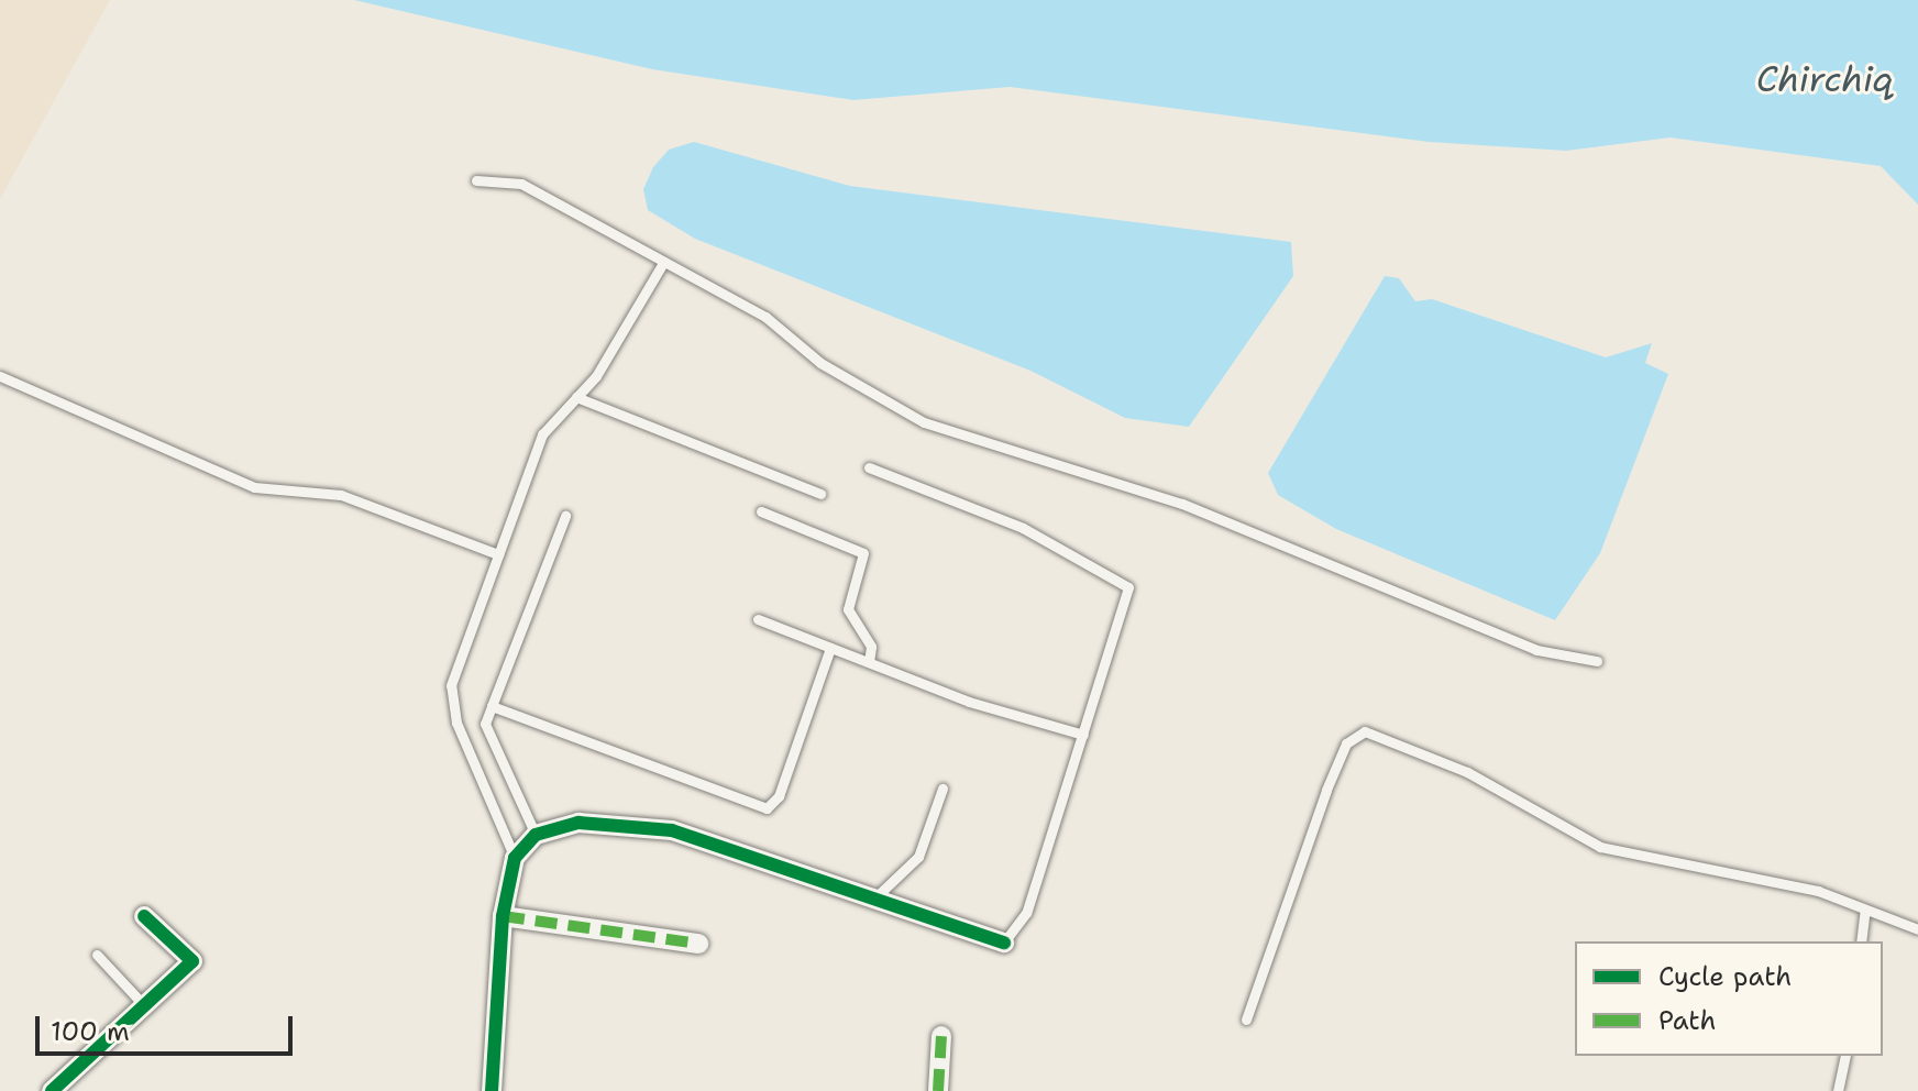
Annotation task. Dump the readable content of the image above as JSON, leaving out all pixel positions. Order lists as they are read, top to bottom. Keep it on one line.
{"water":["Chirchiq"],"legend":["Cycle path","Path"],"scale_bar":"100 m"}
